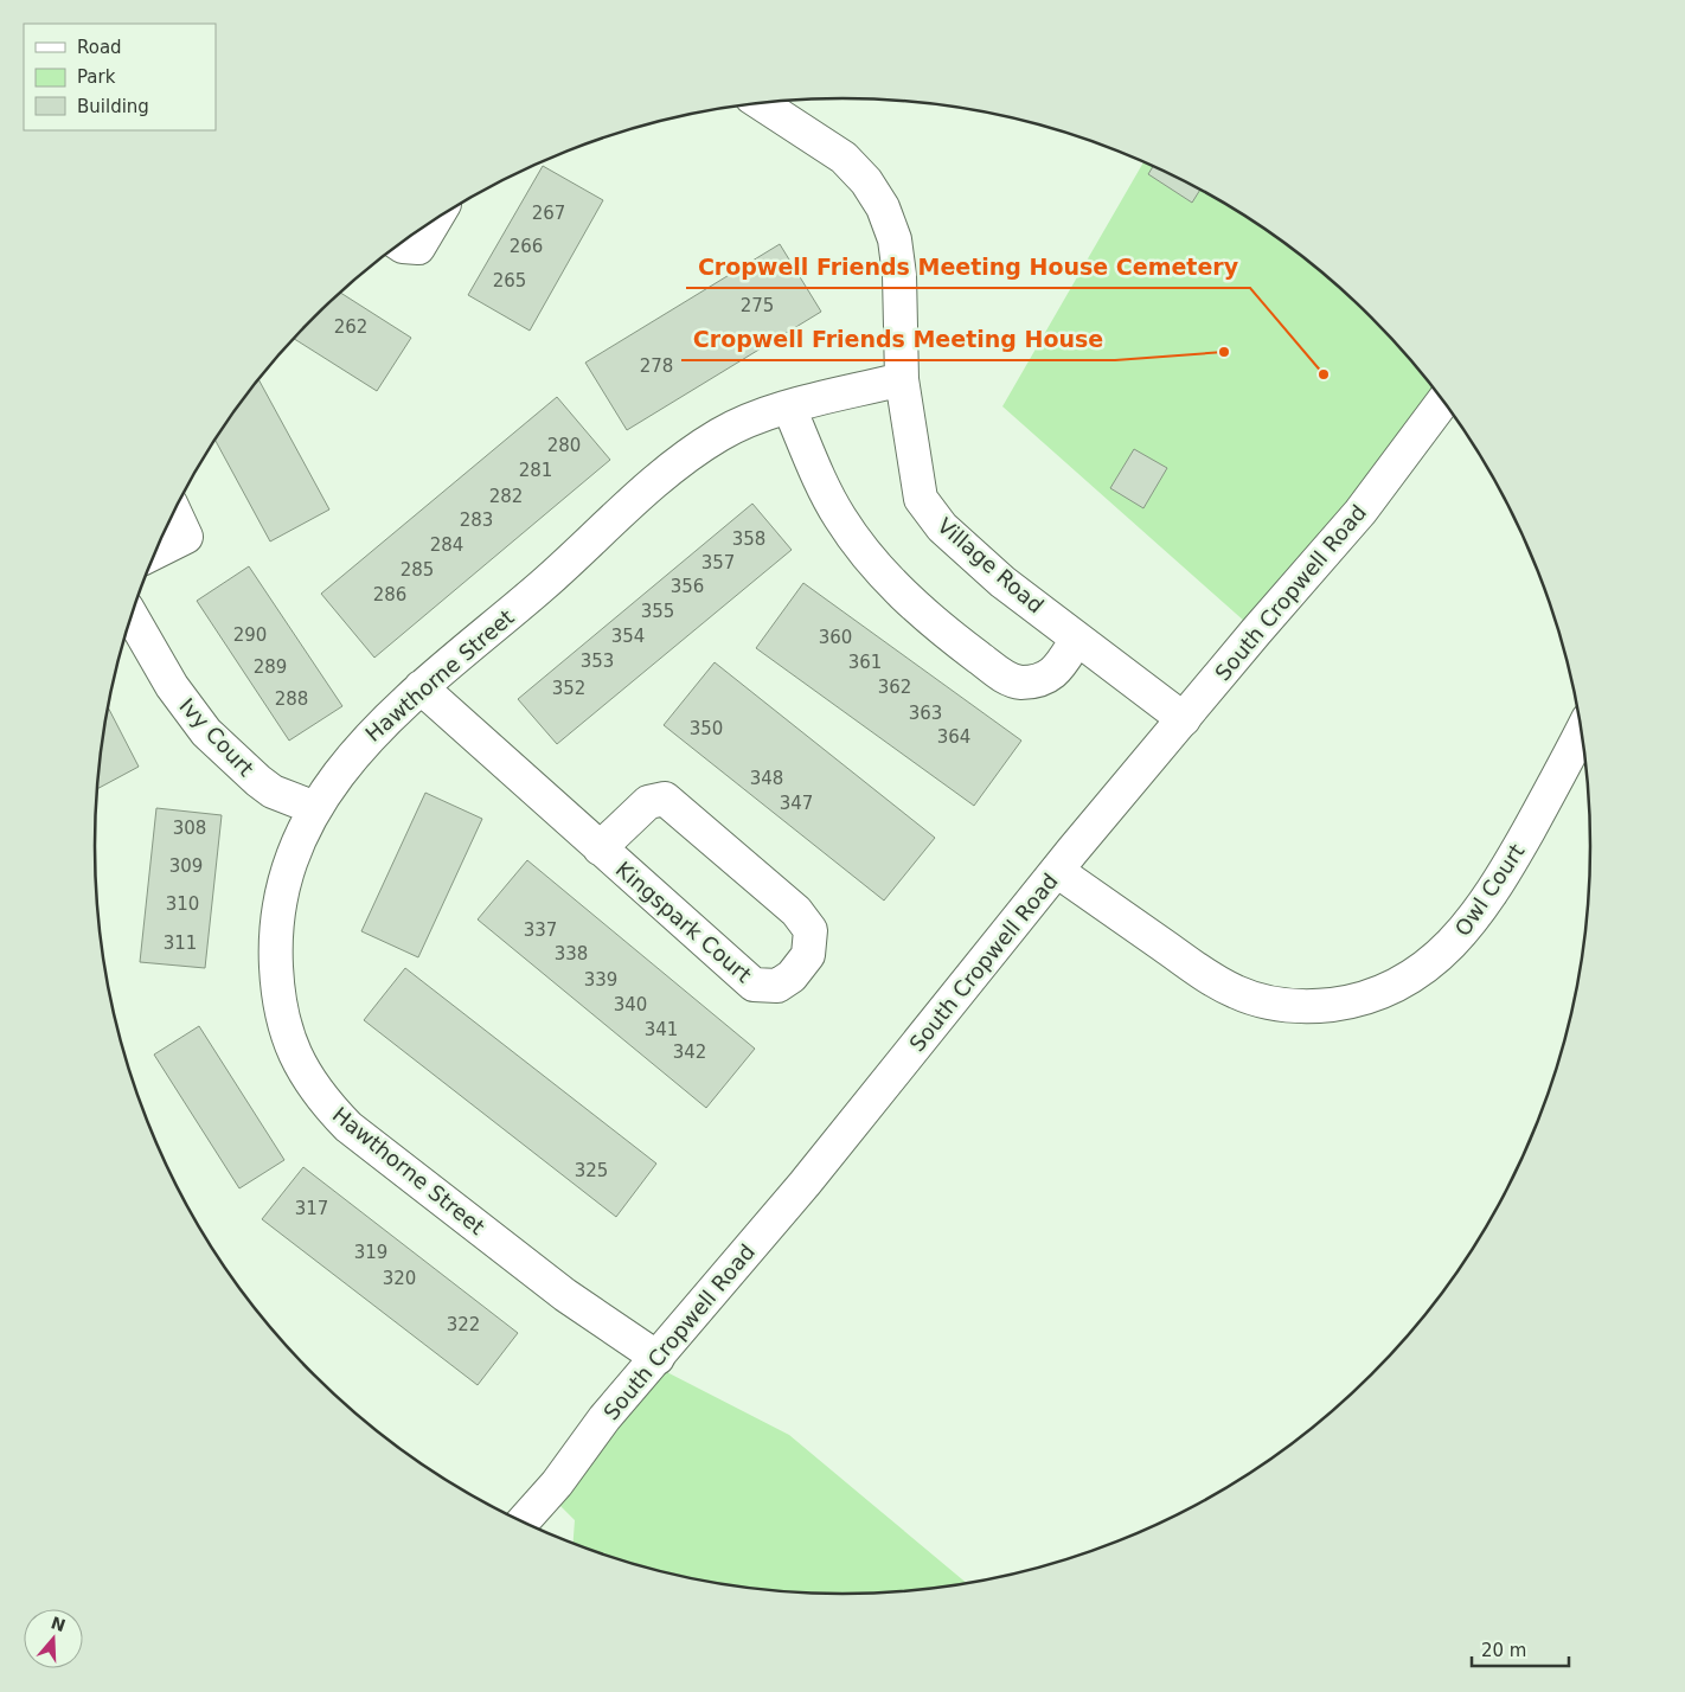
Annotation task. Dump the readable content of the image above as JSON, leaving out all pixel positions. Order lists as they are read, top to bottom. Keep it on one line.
{"streets":{"street":["Village Road","South Cropwell Road","Hawthorne Street","Ivy Court","Owl Court","Kingspark Court"]},"crossings":[["Village Road","South Cropwell Road"],["Village Road","Hawthorne Street"],["South Cropwell Road","Hawthorne Street"],["South Cropwell Road","Owl Court"],["Hawthorne Street","Ivy Court"],["Hawthorne Street","Kingspark Court"]],"places":["Cropwell Friends Meeting House","Cropwell Friends Meeting House Cemetery"],"house_numbers":["267","266","265","275","262","278","280","281","282","283","358","284","357","285","356","286","355","290","354","360","353","361","289","362","352","288","363","350","364","348","347","308","309","310","337","311","338","339","340","341","342","325","317","319","320","322"],"legend":["Road","Park","Building"],"scale_bar":"20 m","north":"top"}
